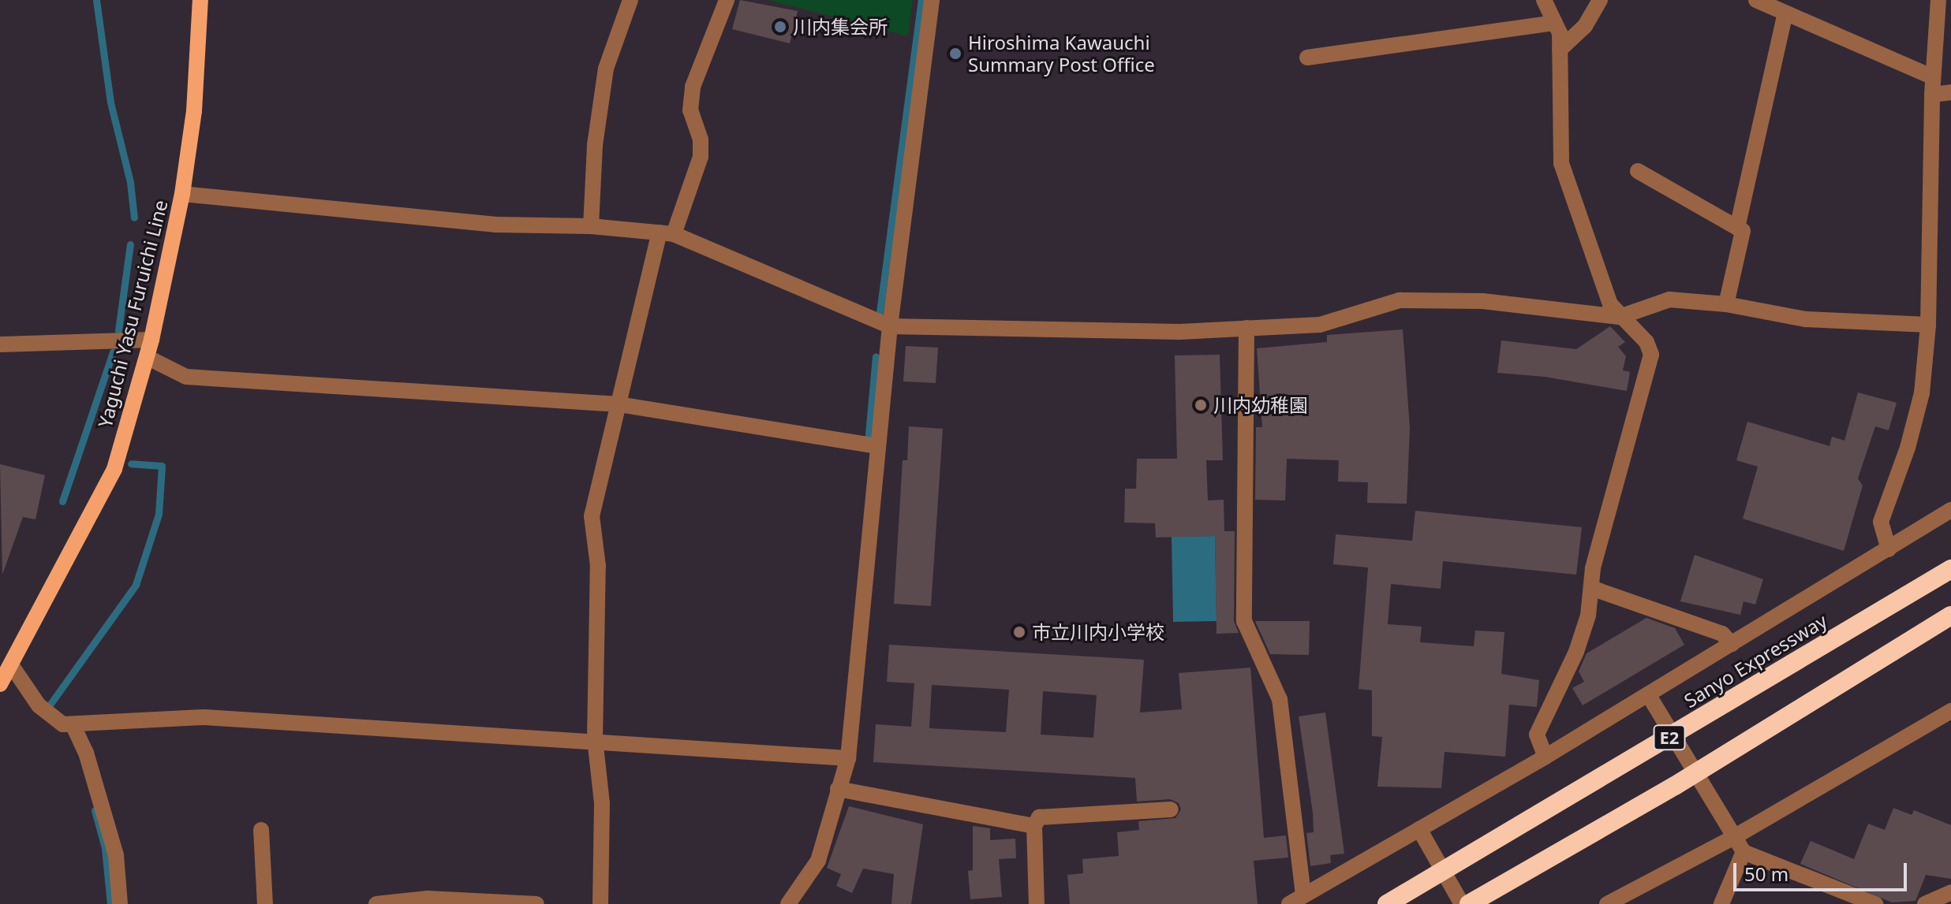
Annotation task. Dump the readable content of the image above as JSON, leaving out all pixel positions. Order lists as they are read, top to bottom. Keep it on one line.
{"streets":{"highway":["Sanyo Expressway","E2"],"main road":["Yaguchi Yasu Furuichi Line"]},"places":["川内集会所","Hiroshima Kawauchi Summary Post Office","川内幼稚園","市立川内小学校"],"scale_bar":"50 m"}
